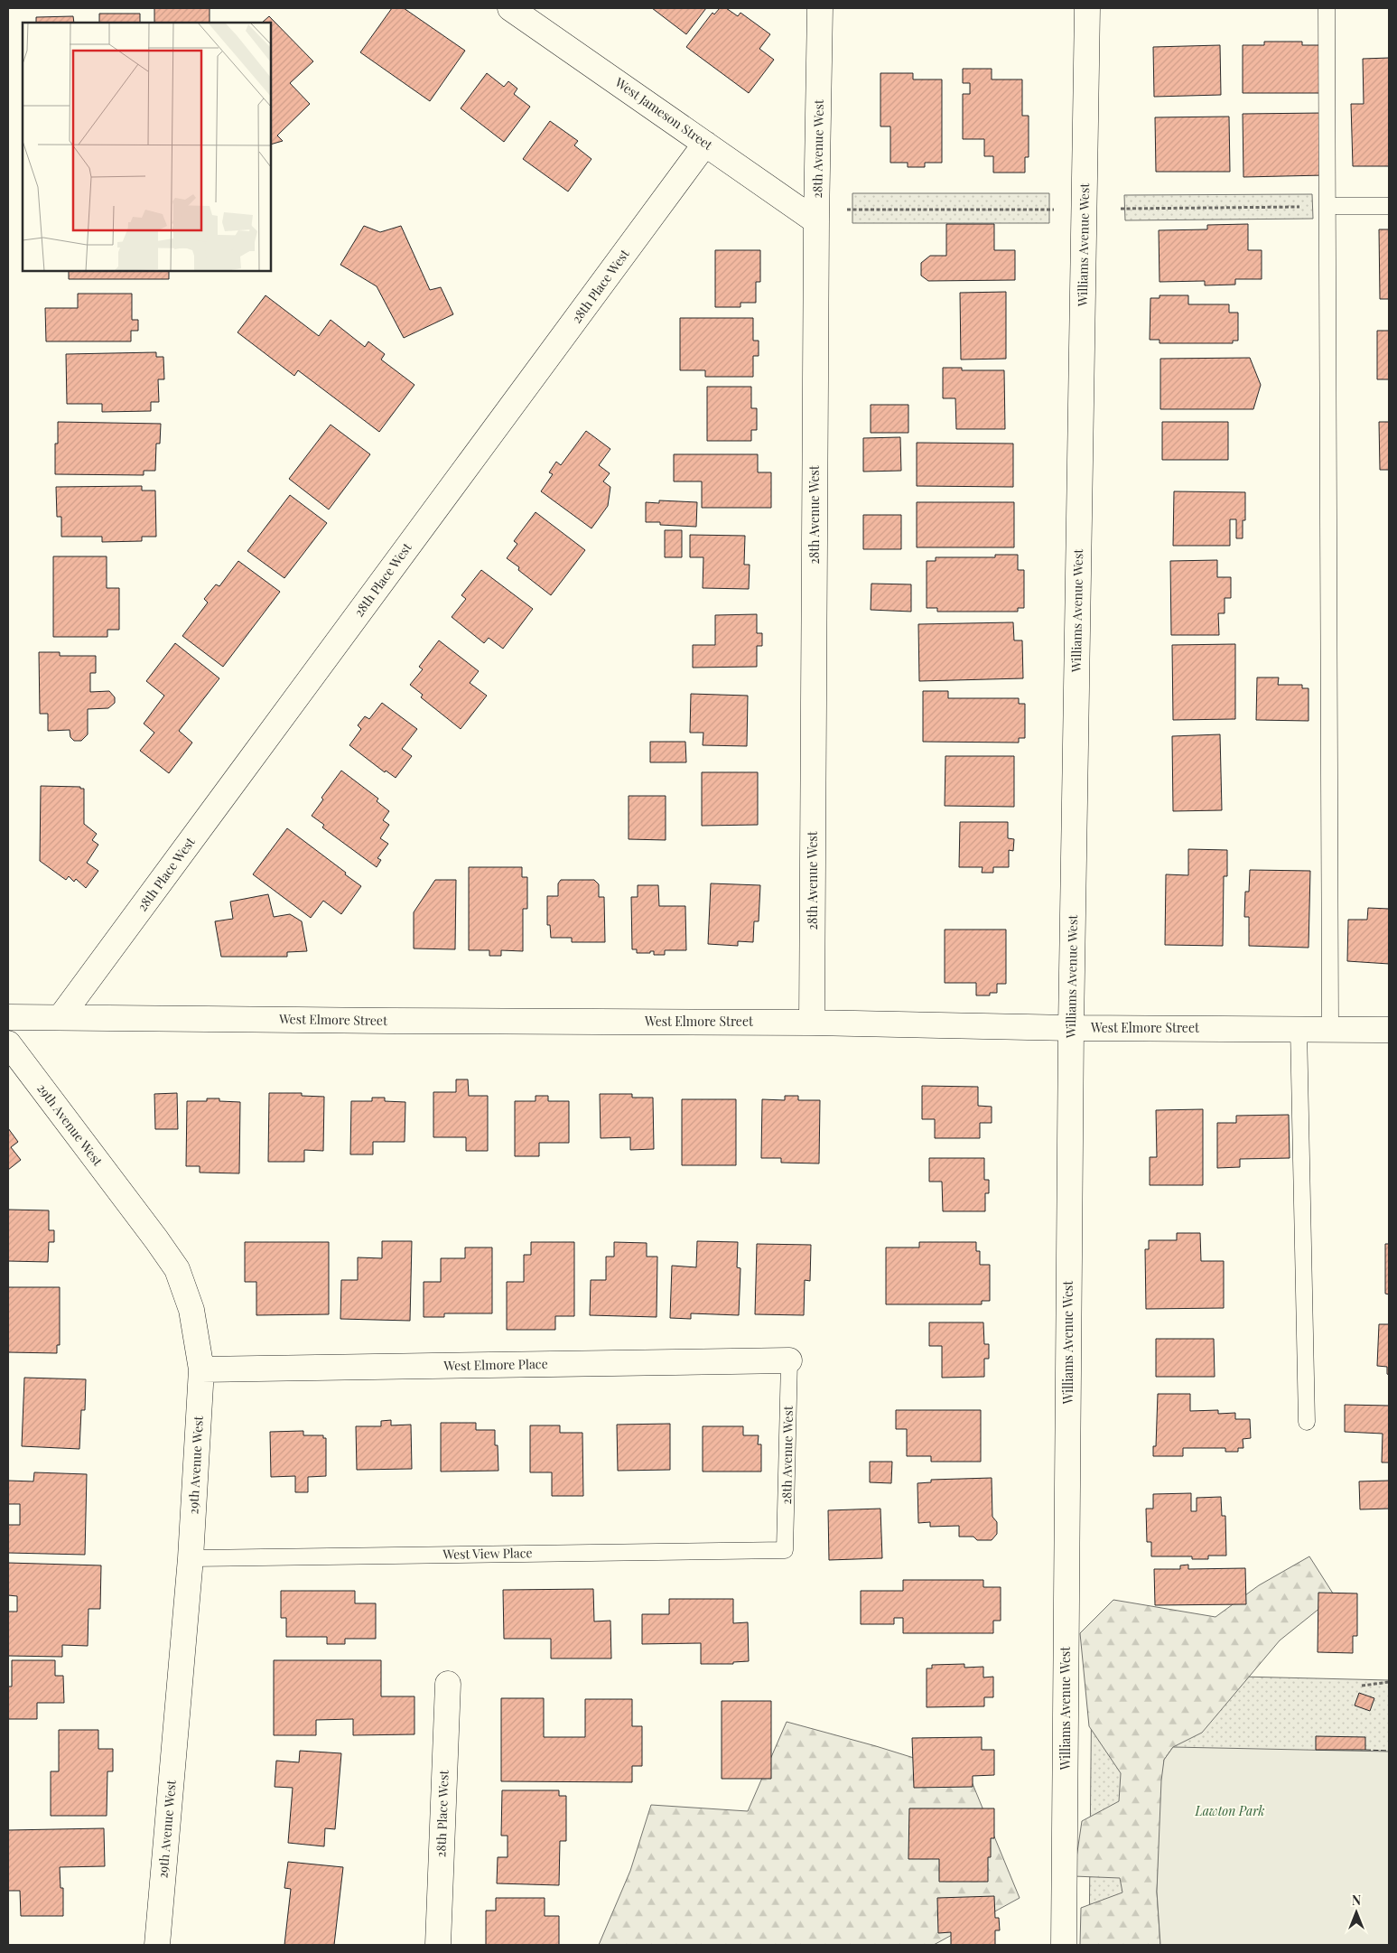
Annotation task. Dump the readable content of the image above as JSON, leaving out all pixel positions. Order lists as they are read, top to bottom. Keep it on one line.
{"streets":{"street":["West Jameson Street","28th Avenue West","Williams Avenue West","28th Place West","West Elmore Street","29th Avenue West","West Elmore Place"],"lane":["West View Place"]},"crossings":[["West Jameson Street","28th Avenue West"],["West Jameson Street","28th Place West"],["28th Avenue West","West Elmore Street"],["28th Avenue West","West Elmore Place"],["28th Avenue West","West View Place"],["Williams Avenue West","West Elmore Street"],["28th Place West","West Elmore Street"],["29th Avenue West","West Elmore Place"],["29th Avenue West","West View Place"]],"parks":["Lawton Park"],"north":"top"}
